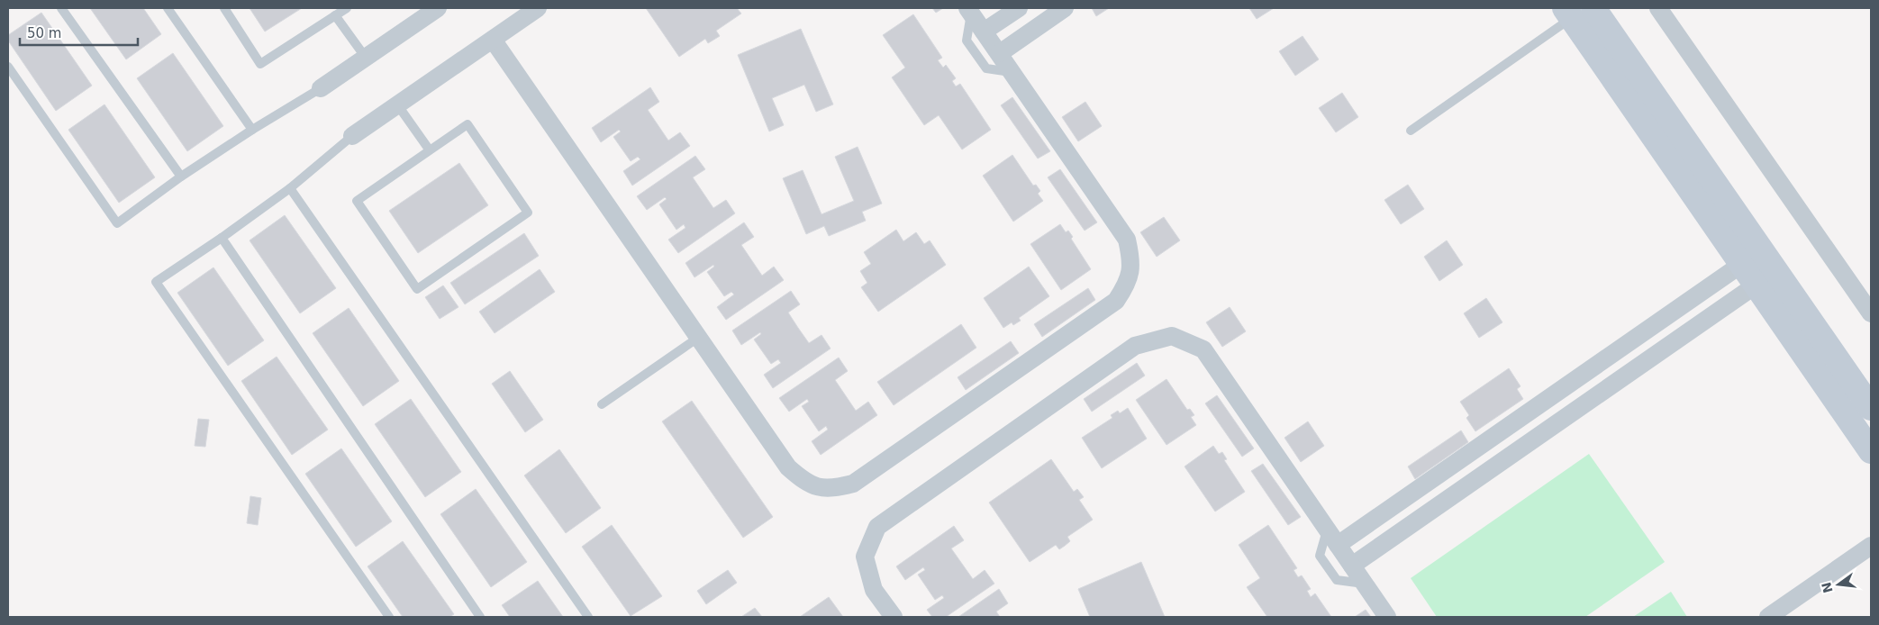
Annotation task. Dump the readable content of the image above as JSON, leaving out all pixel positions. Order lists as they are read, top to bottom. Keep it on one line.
{"scale_bar":"50 m","north":"left"}
